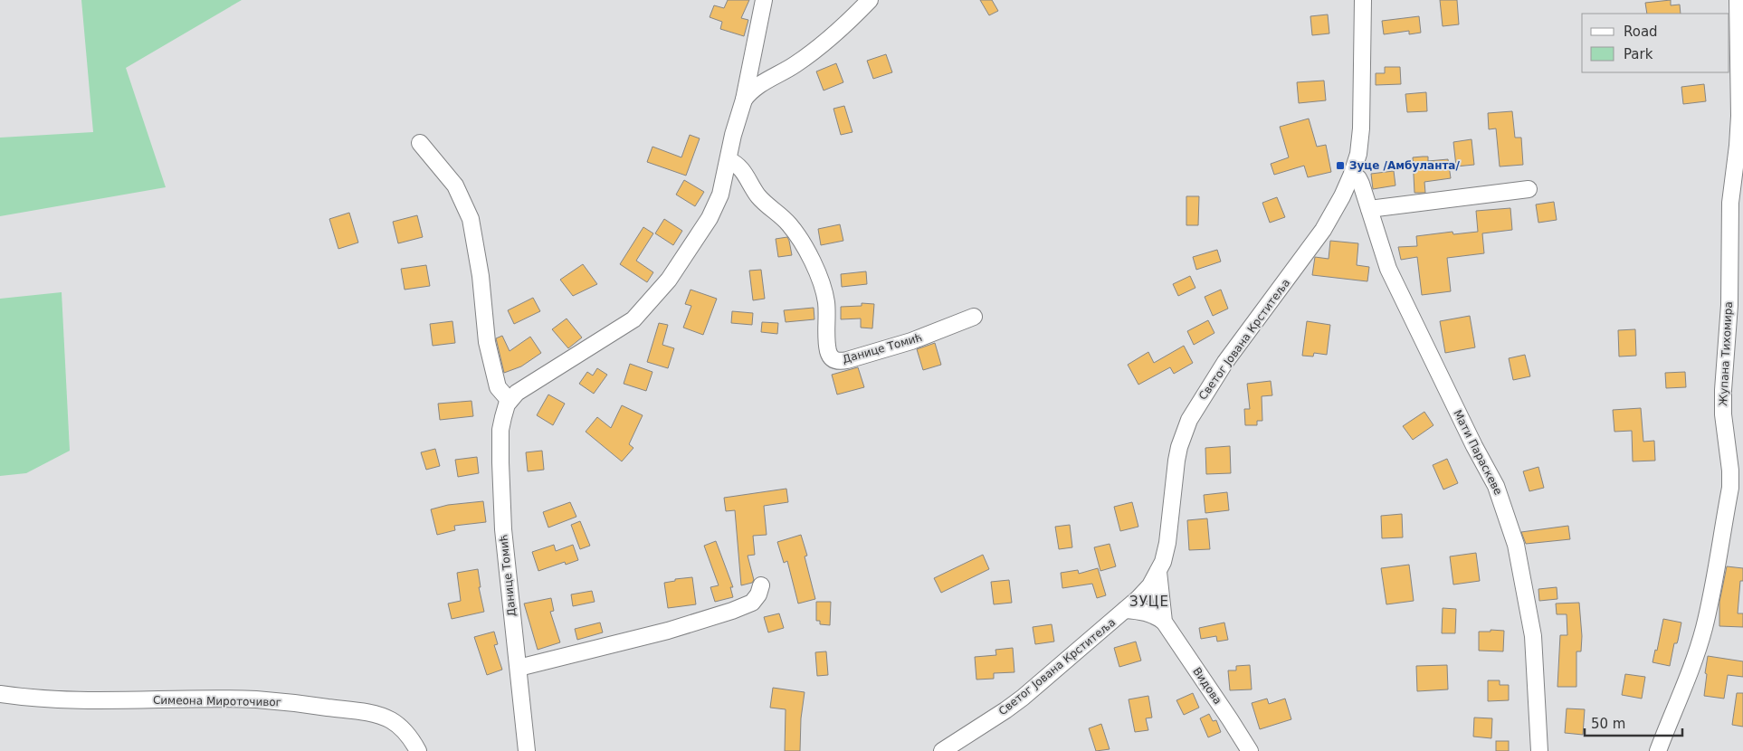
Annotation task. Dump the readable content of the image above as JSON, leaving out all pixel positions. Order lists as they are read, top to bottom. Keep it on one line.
{"streets":{"street":["Светог Јована Крститеља","Данице Томић","Жупана Тихомира","Мати Параскеве","Видова","Симеона Мироточивог"]},"crossings":[["Светог Јована Крститеља","Мати Параскеве"],["Светог Јована Крститеља","Видова"]],"districts":["ЗУЦЕ"],"places":{"transit":["Зуце /Амбуланта/"]},"legend":["Road","Park"],"scale_bar":"50 m"}
